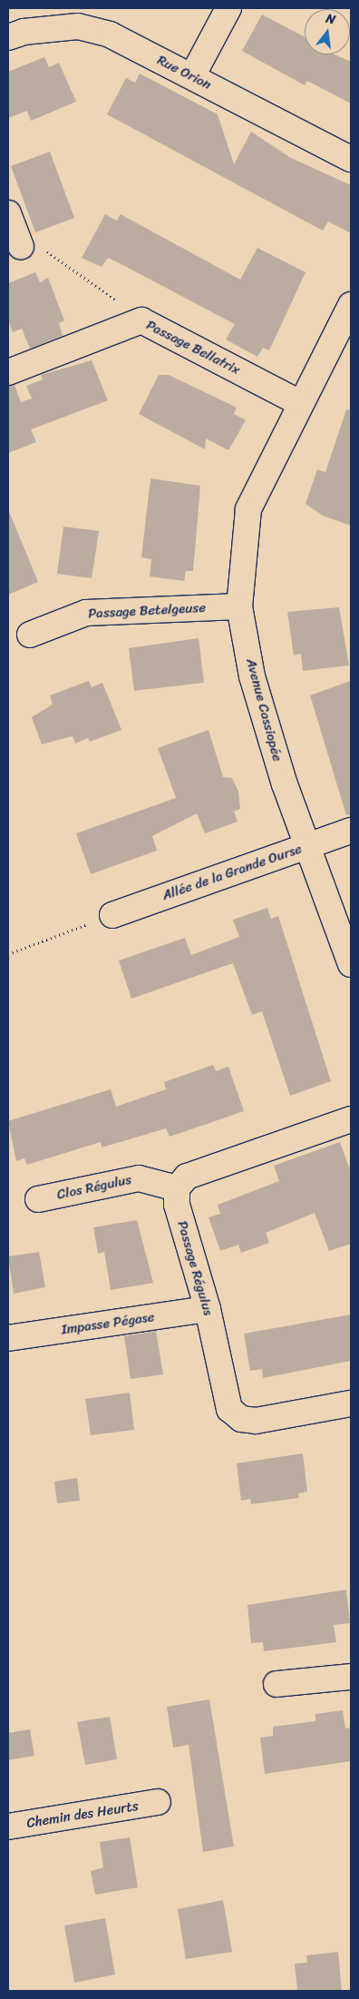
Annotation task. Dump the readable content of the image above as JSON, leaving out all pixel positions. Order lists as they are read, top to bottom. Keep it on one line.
{"streets":{"street":["Rue Orion","Passage Bellatrix","Passage Betelgeuse","Avenue Cassiopée","Allée de la Grande Ourse","Clos Régulus","Passage Régulus","Impasse Pégase","Chemin des Heurts"]},"crossings":[["Passage Bellatrix","Avenue Cassiopée"],["Passage Betelgeuse","Avenue Cassiopée"],["Avenue Cassiopée","Allée de la Grande Ourse"],["Clos Régulus","Passage Régulus"],["Passage Régulus","Impasse Pégase"]],"north":"top"}
